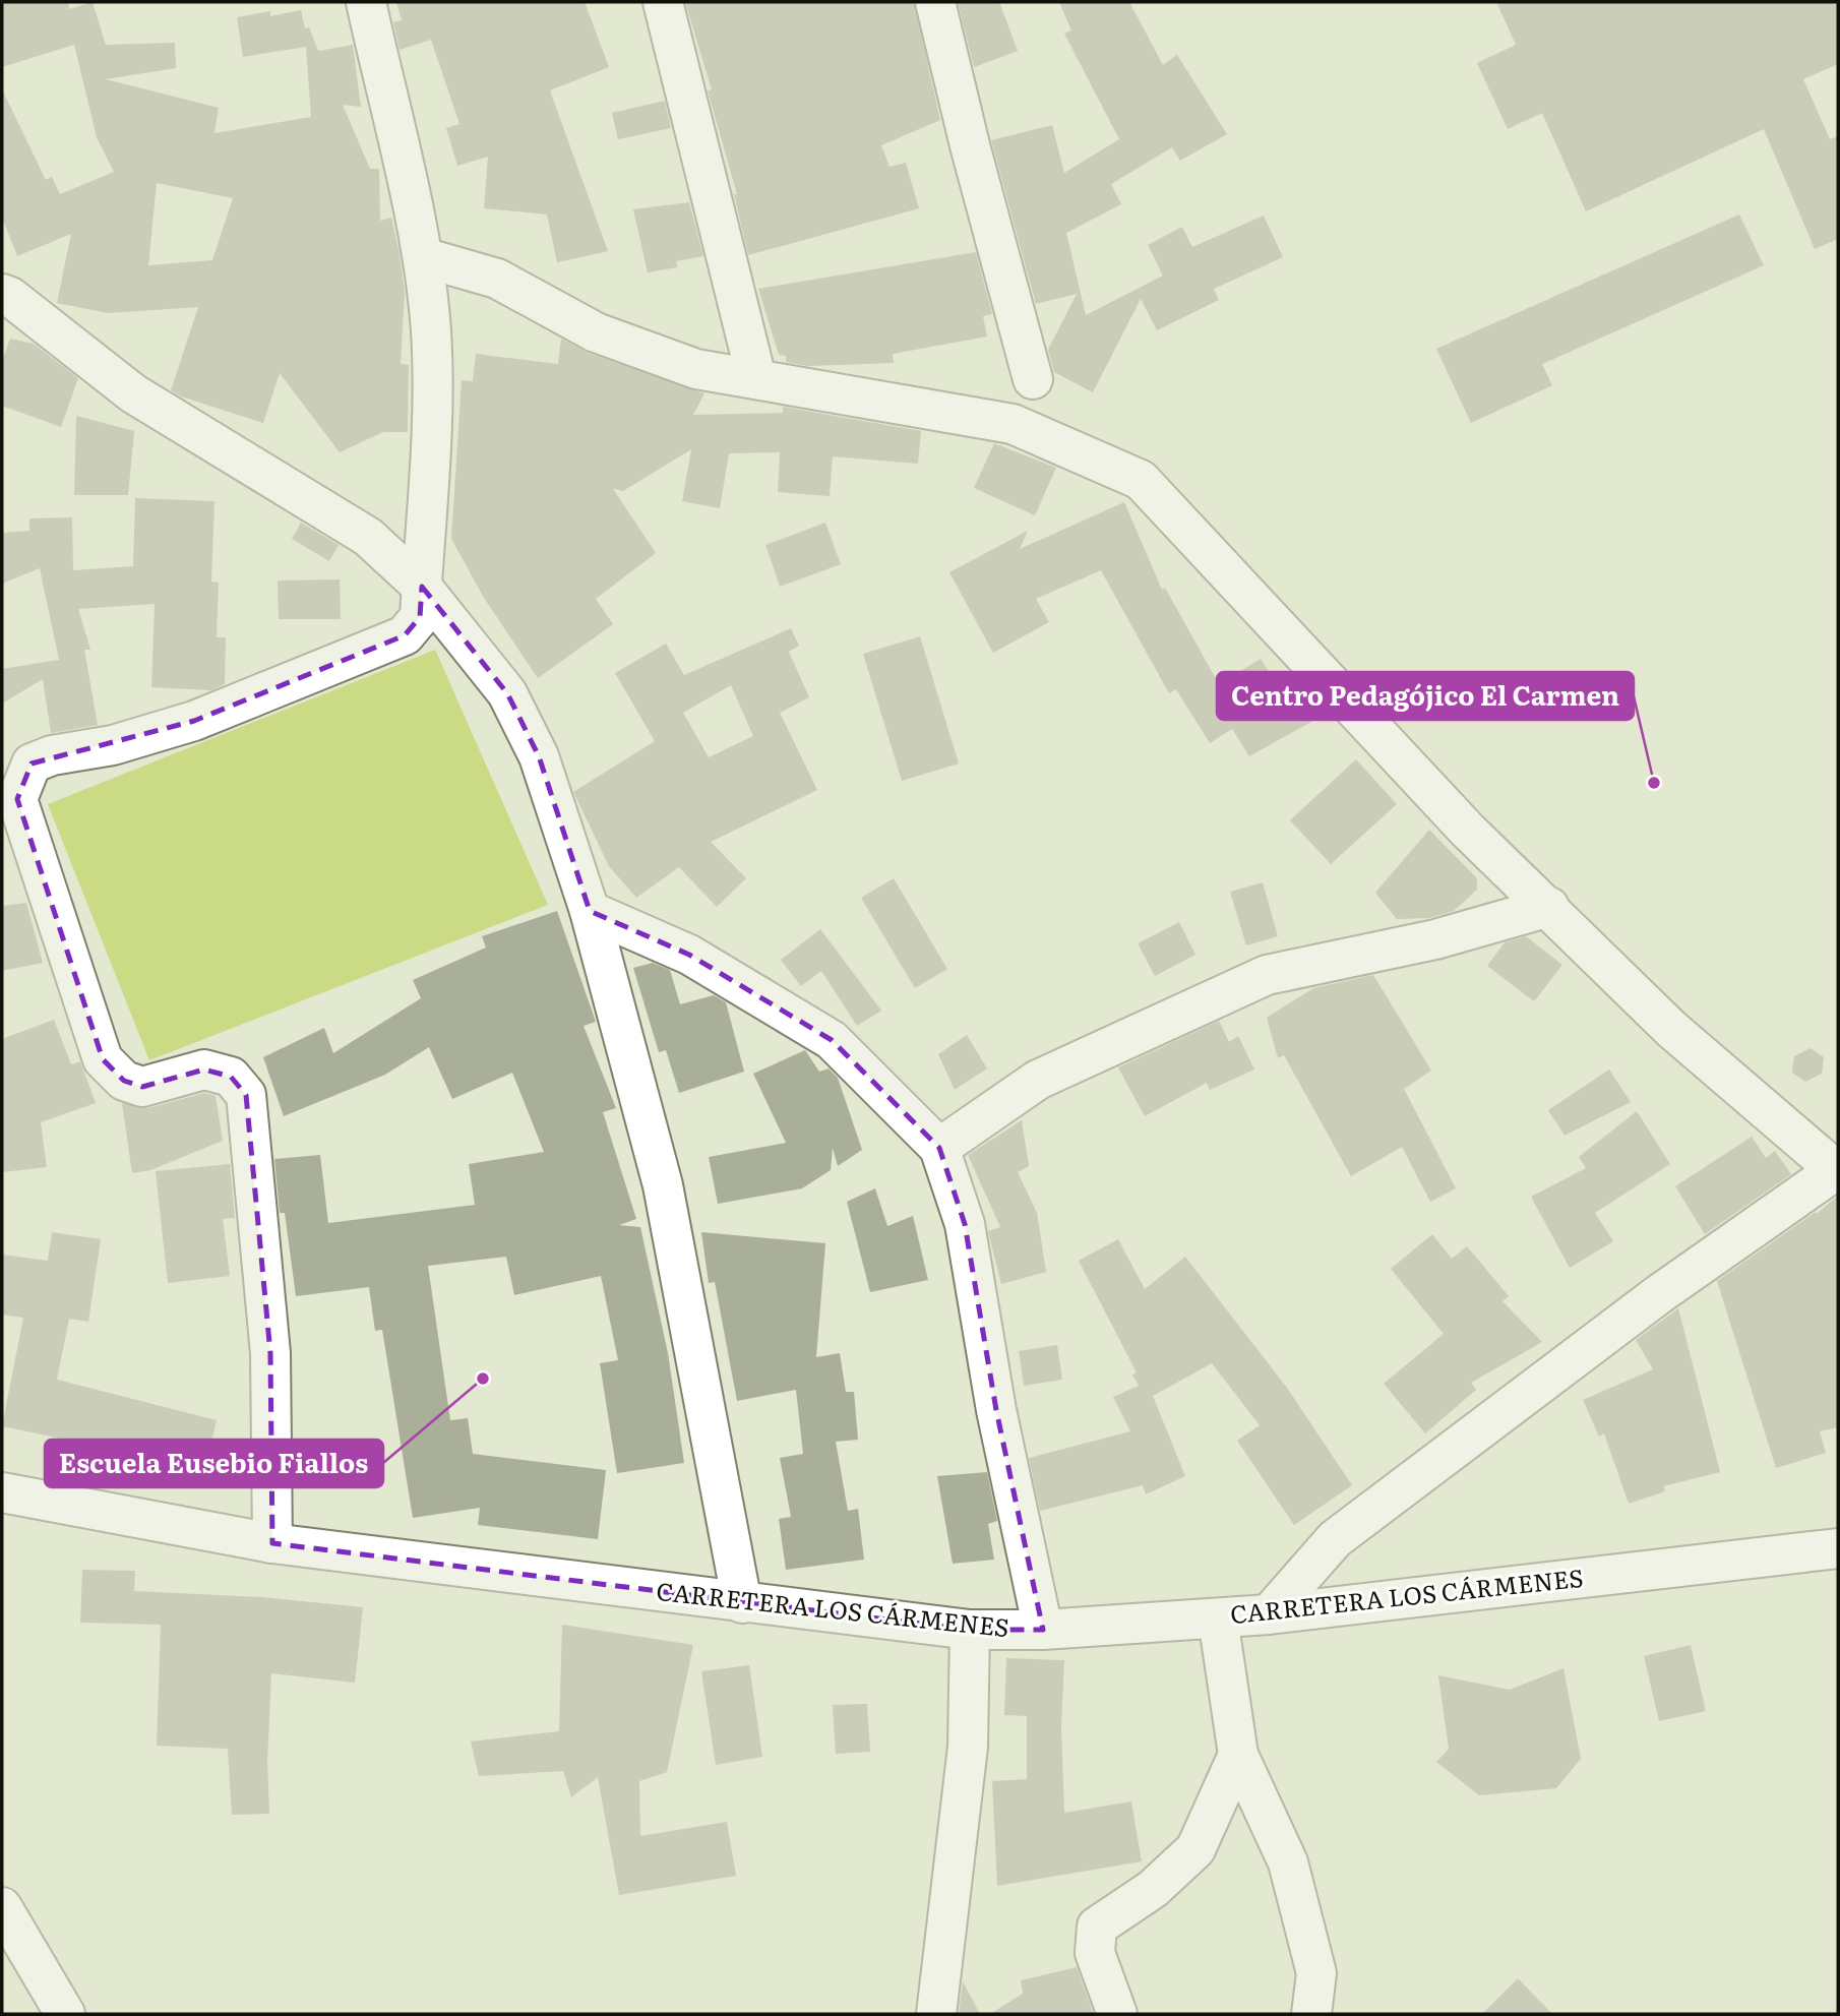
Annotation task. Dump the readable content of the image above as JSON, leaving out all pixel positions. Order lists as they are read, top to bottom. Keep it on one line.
{"streets":{"street":["CARRETERA LOS CÁRMENES"]},"places":["Centro Pedagójico El Carmen","Escuela Eusebio Fiallos"]}
